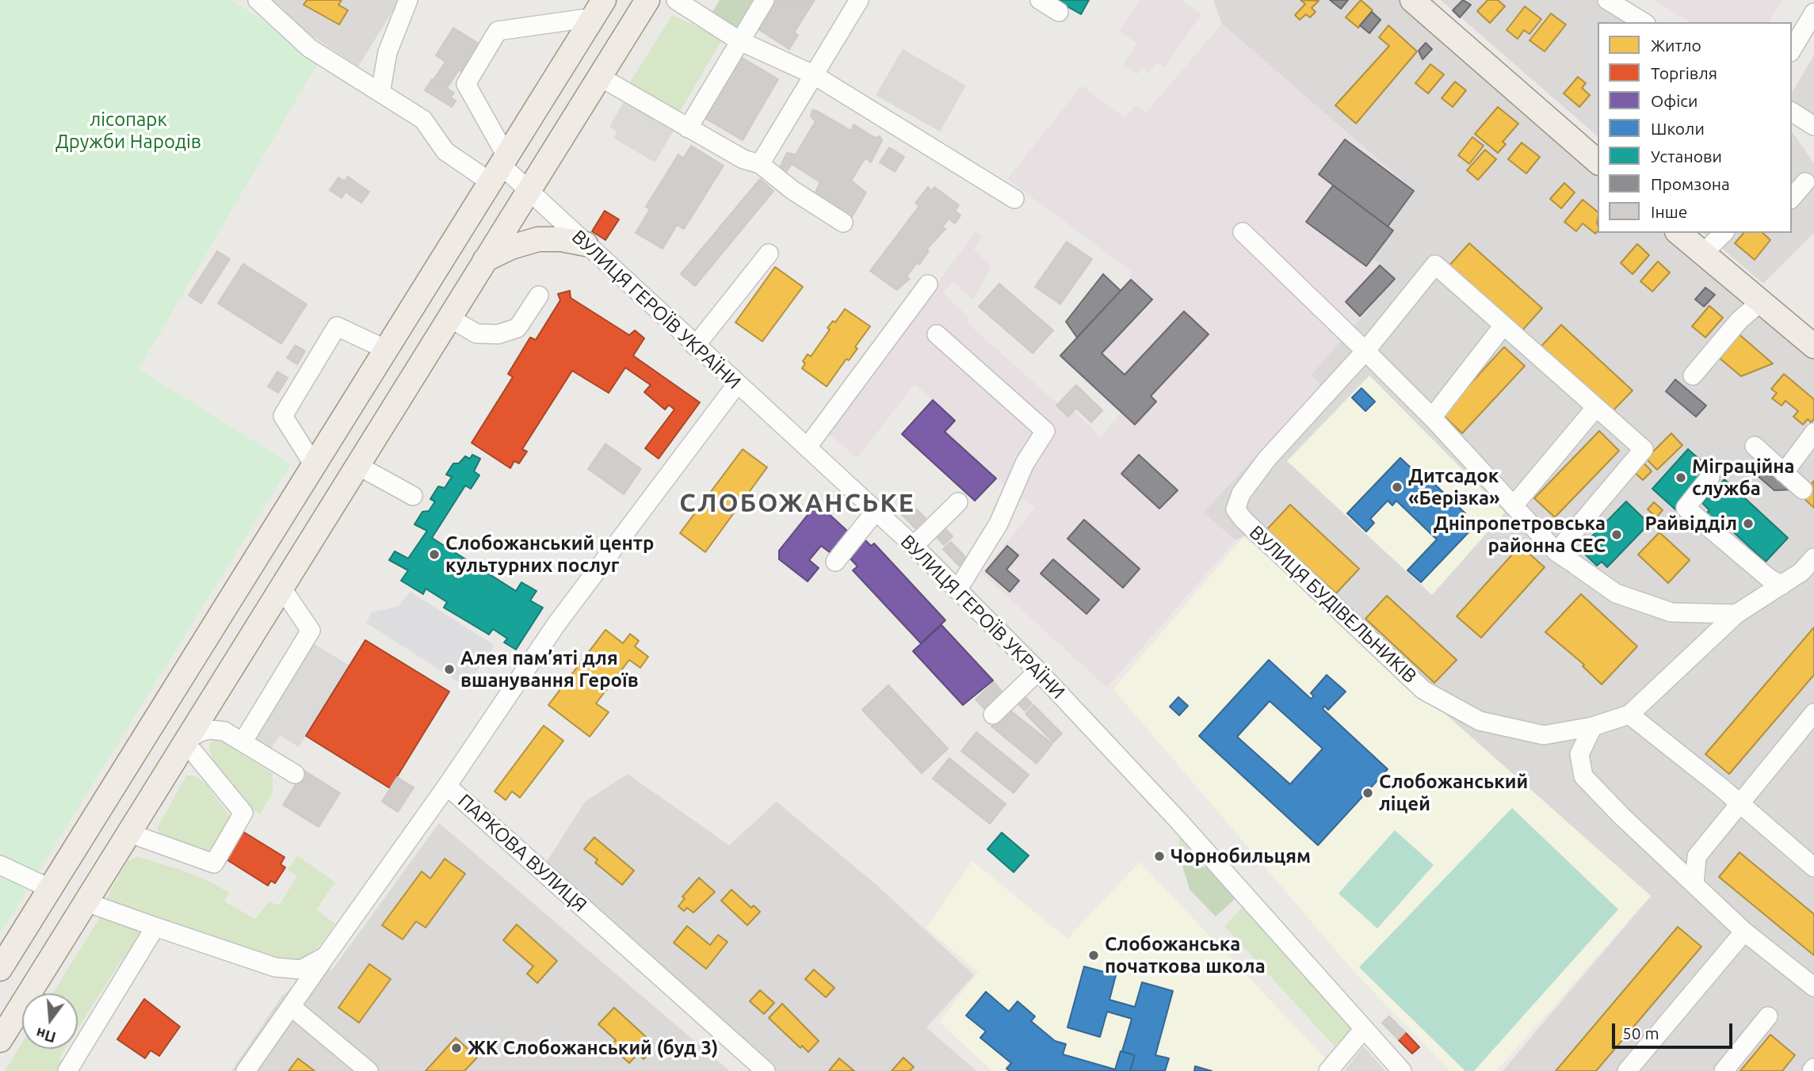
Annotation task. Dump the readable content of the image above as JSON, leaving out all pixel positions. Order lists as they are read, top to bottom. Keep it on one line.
{"streets":{"street":["ВУЛИЦЯ ГЕРОЇВ УКРАЇНИ","ВУЛИЦЯ БУДІВЕЛЬНИКІВ","ПАРКОВА ВУЛИЦЯ"]},"districts":["СЛОБОЖАНСЬКЕ"],"parks":["лісопарк Дружби Народів"],"places":["Міграційна служба","Дитсадок «Берізка»","Райвідділ","Дніпропетровська районна СЕС","Слобожанський центр культурних послуг","Алея пам’яті для вшанування Героїв","Слобожанський ліцей","Чорнобильцям","Cлобожанська початкова школа","ЖК Слобожанський (буд 3)"],"legend":["Житло","Торгівля","Офіси","Школи","Установи","Промзона","Інше"],"scale_bar":"50 m","north":"bottom"}
